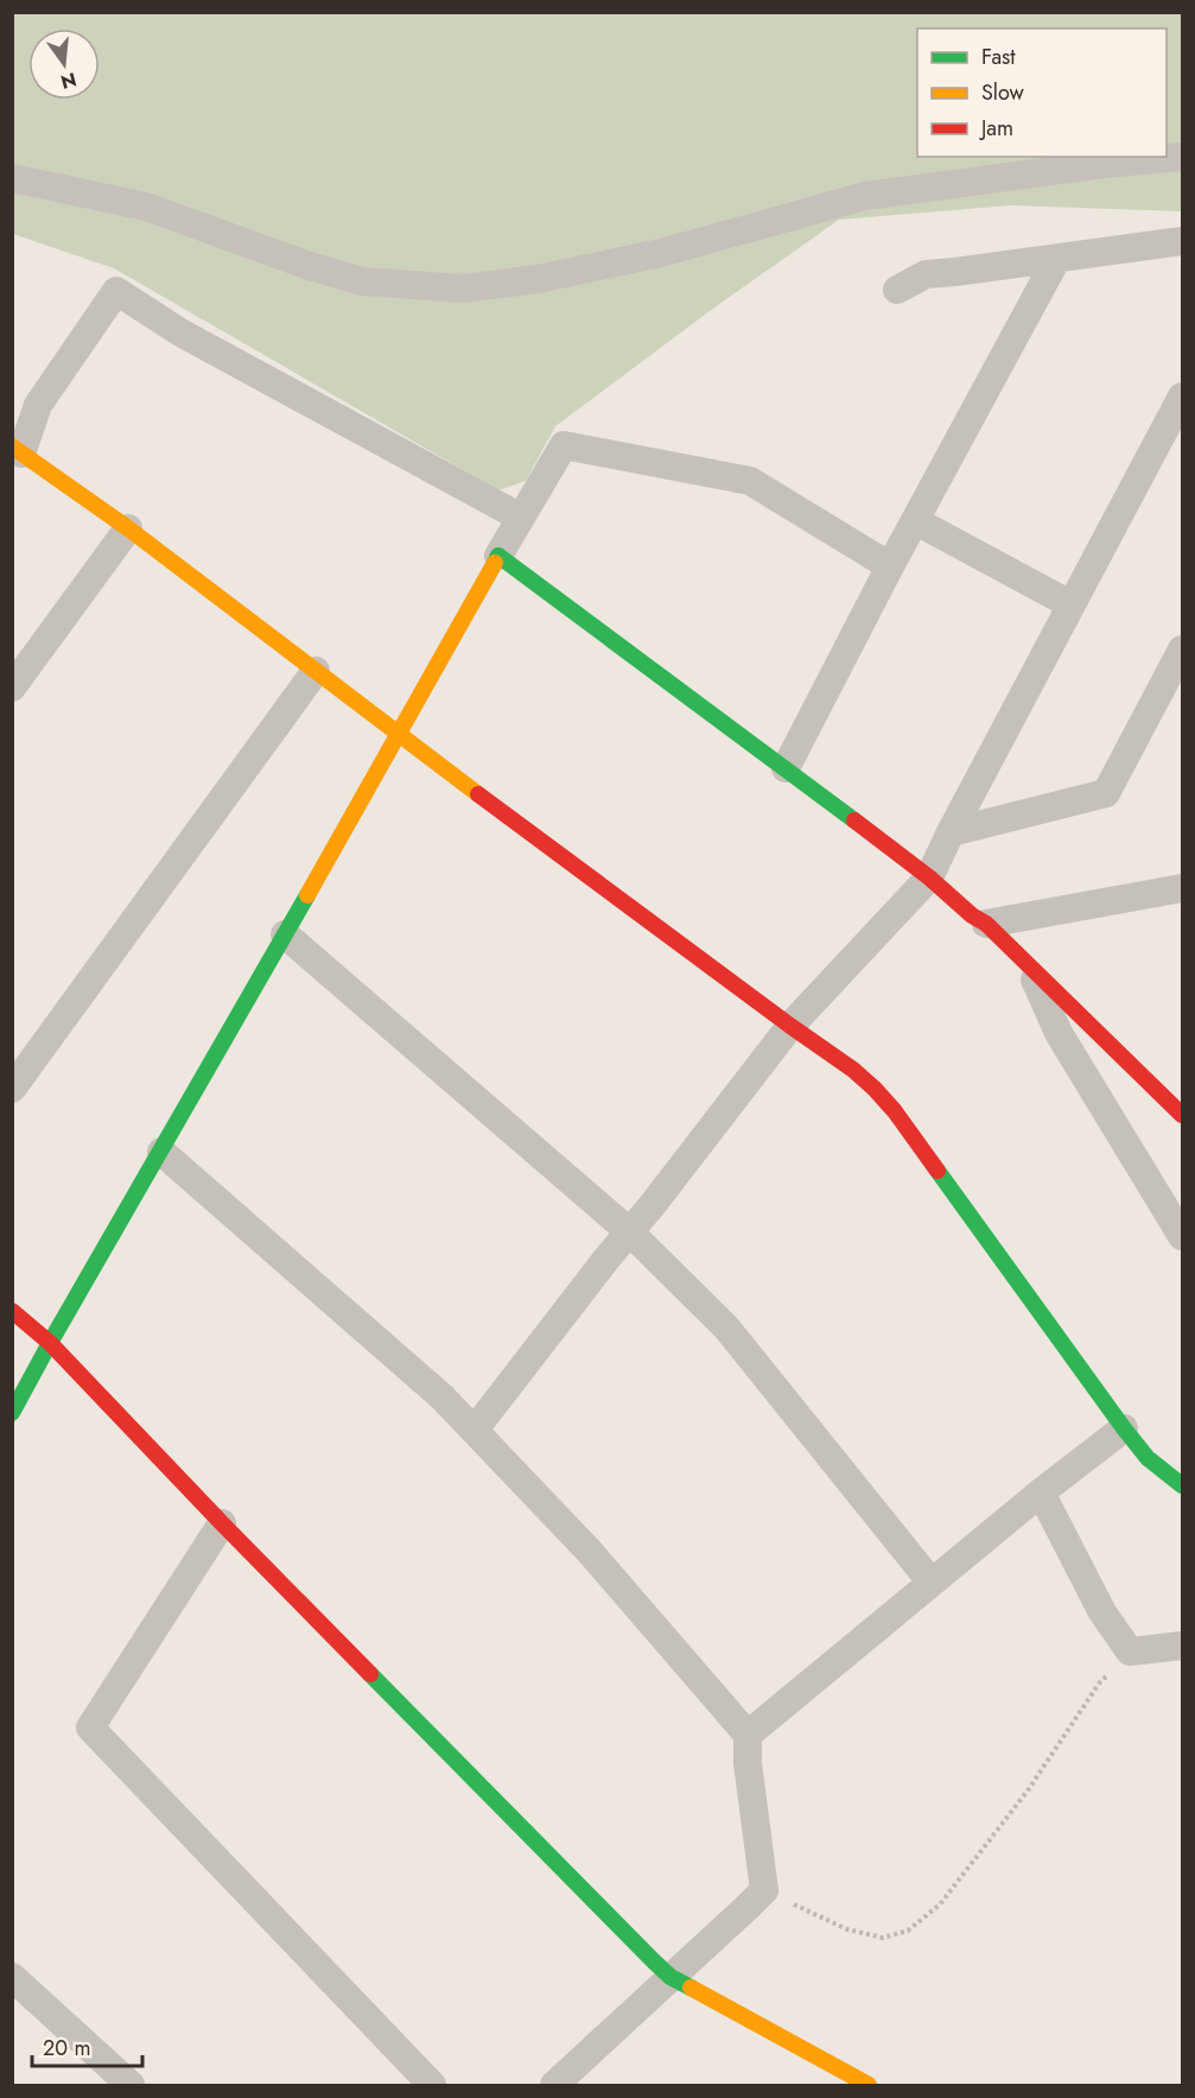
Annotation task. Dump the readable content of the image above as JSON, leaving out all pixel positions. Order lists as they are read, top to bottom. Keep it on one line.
{"legend":["Fast","Slow","Jam"],"scale_bar":"20 m","north":"bottom"}
